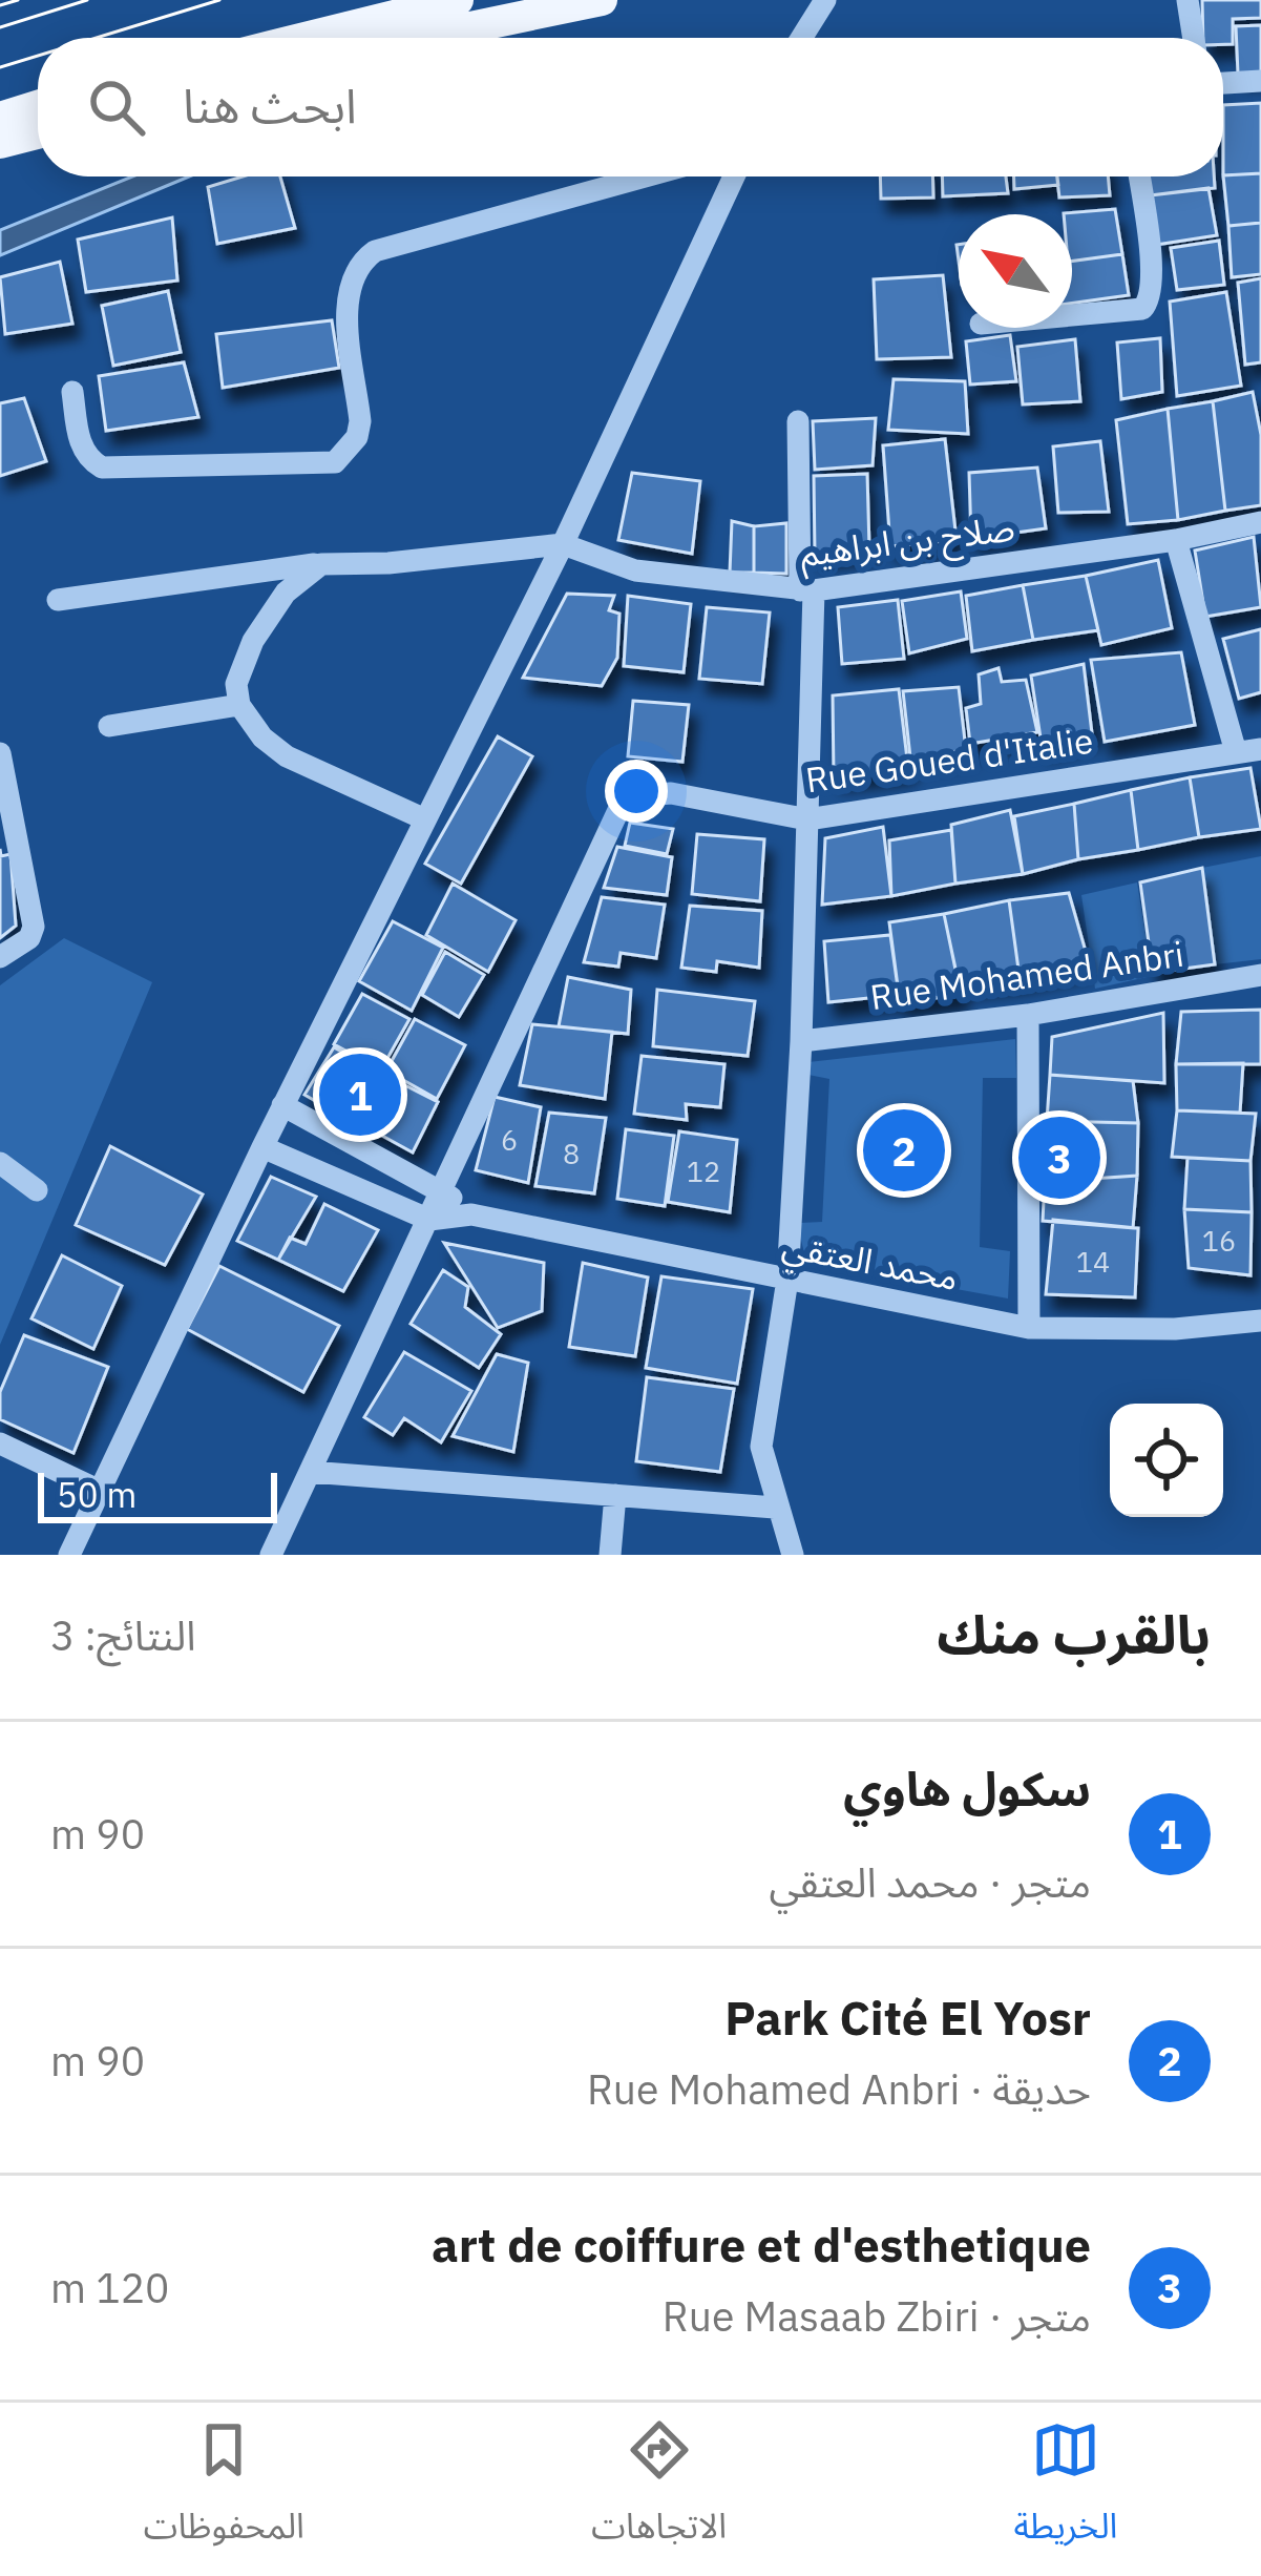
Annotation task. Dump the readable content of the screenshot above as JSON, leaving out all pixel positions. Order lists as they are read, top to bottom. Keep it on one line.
{"streets":{"street":["صلاح بن ابراهيم","Rue Goued d'Italie","Rue Mohamed Anbri","محمد العتقي"]},"crossings":[["Rue Goued d'Italie","محمد العتقي"]],"house_numbers":["6","8","12","16","14"],"scale_bar":"50 m","north":"top left","page":{"search":"ابحث هنا","pins":["1","2","3"],"scale":"50 m","heading":["بالقرب منك","النتائج: 3"],"list":[{"mark":"1","name":"سكول هاوي","note":"متجر · محمد العتقي","value":"90 m"},{"mark":"2","name":"Park Cité El Yosr","note":"حديقة · Rue Mohamed Anbri","value":"90 m"},{"mark":"3","name":"art de coiffure et d'esthetique","note":"متجر · Rue Masaab Zbiri","value":"120 m"}],"nav":["الخريطة","الاتجاهات","المحفوظات"]}}
